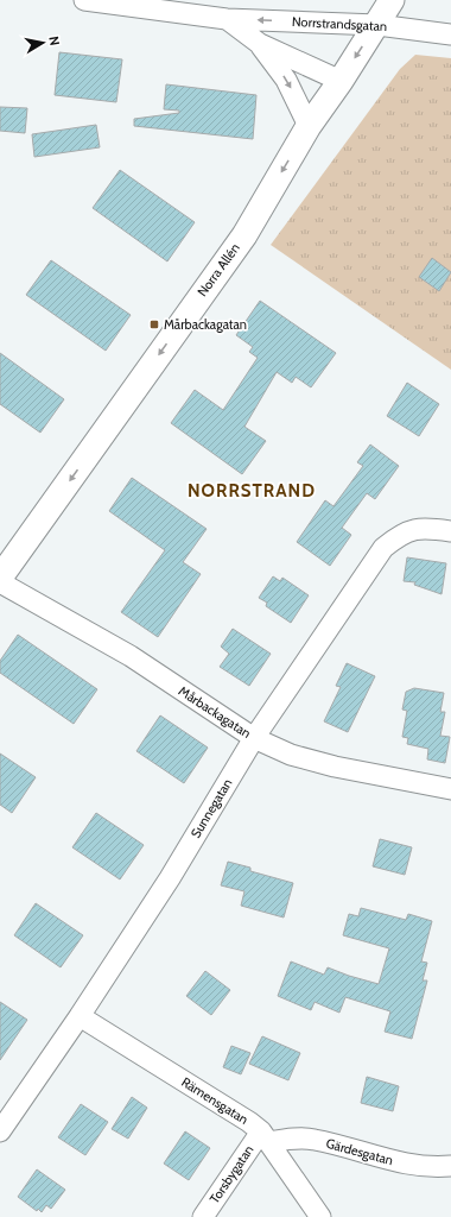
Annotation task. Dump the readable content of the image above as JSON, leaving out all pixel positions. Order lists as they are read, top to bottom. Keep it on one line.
{"streets":{"street":["Norrstrandsgatan","Norra Allén","Mårbackagatan","Sunnegatan","Rämensgatan","Gärdesgatan","Torsbygatan"]},"crossings":[["Norrstrandsgatan","Norra Allén"],["Mårbackagatan","Sunnegatan"],["Sunnegatan","Rämensgatan"],["Rämensgatan","Gärdesgatan"],["Rämensgatan","Torsbygatan"],["Gärdesgatan","Torsbygatan"]],"one_way":["Norra Allén"],"districts":["NORRSTRAND"],"places":{"transit":["Mårbackagatan"]},"north":"right"}
